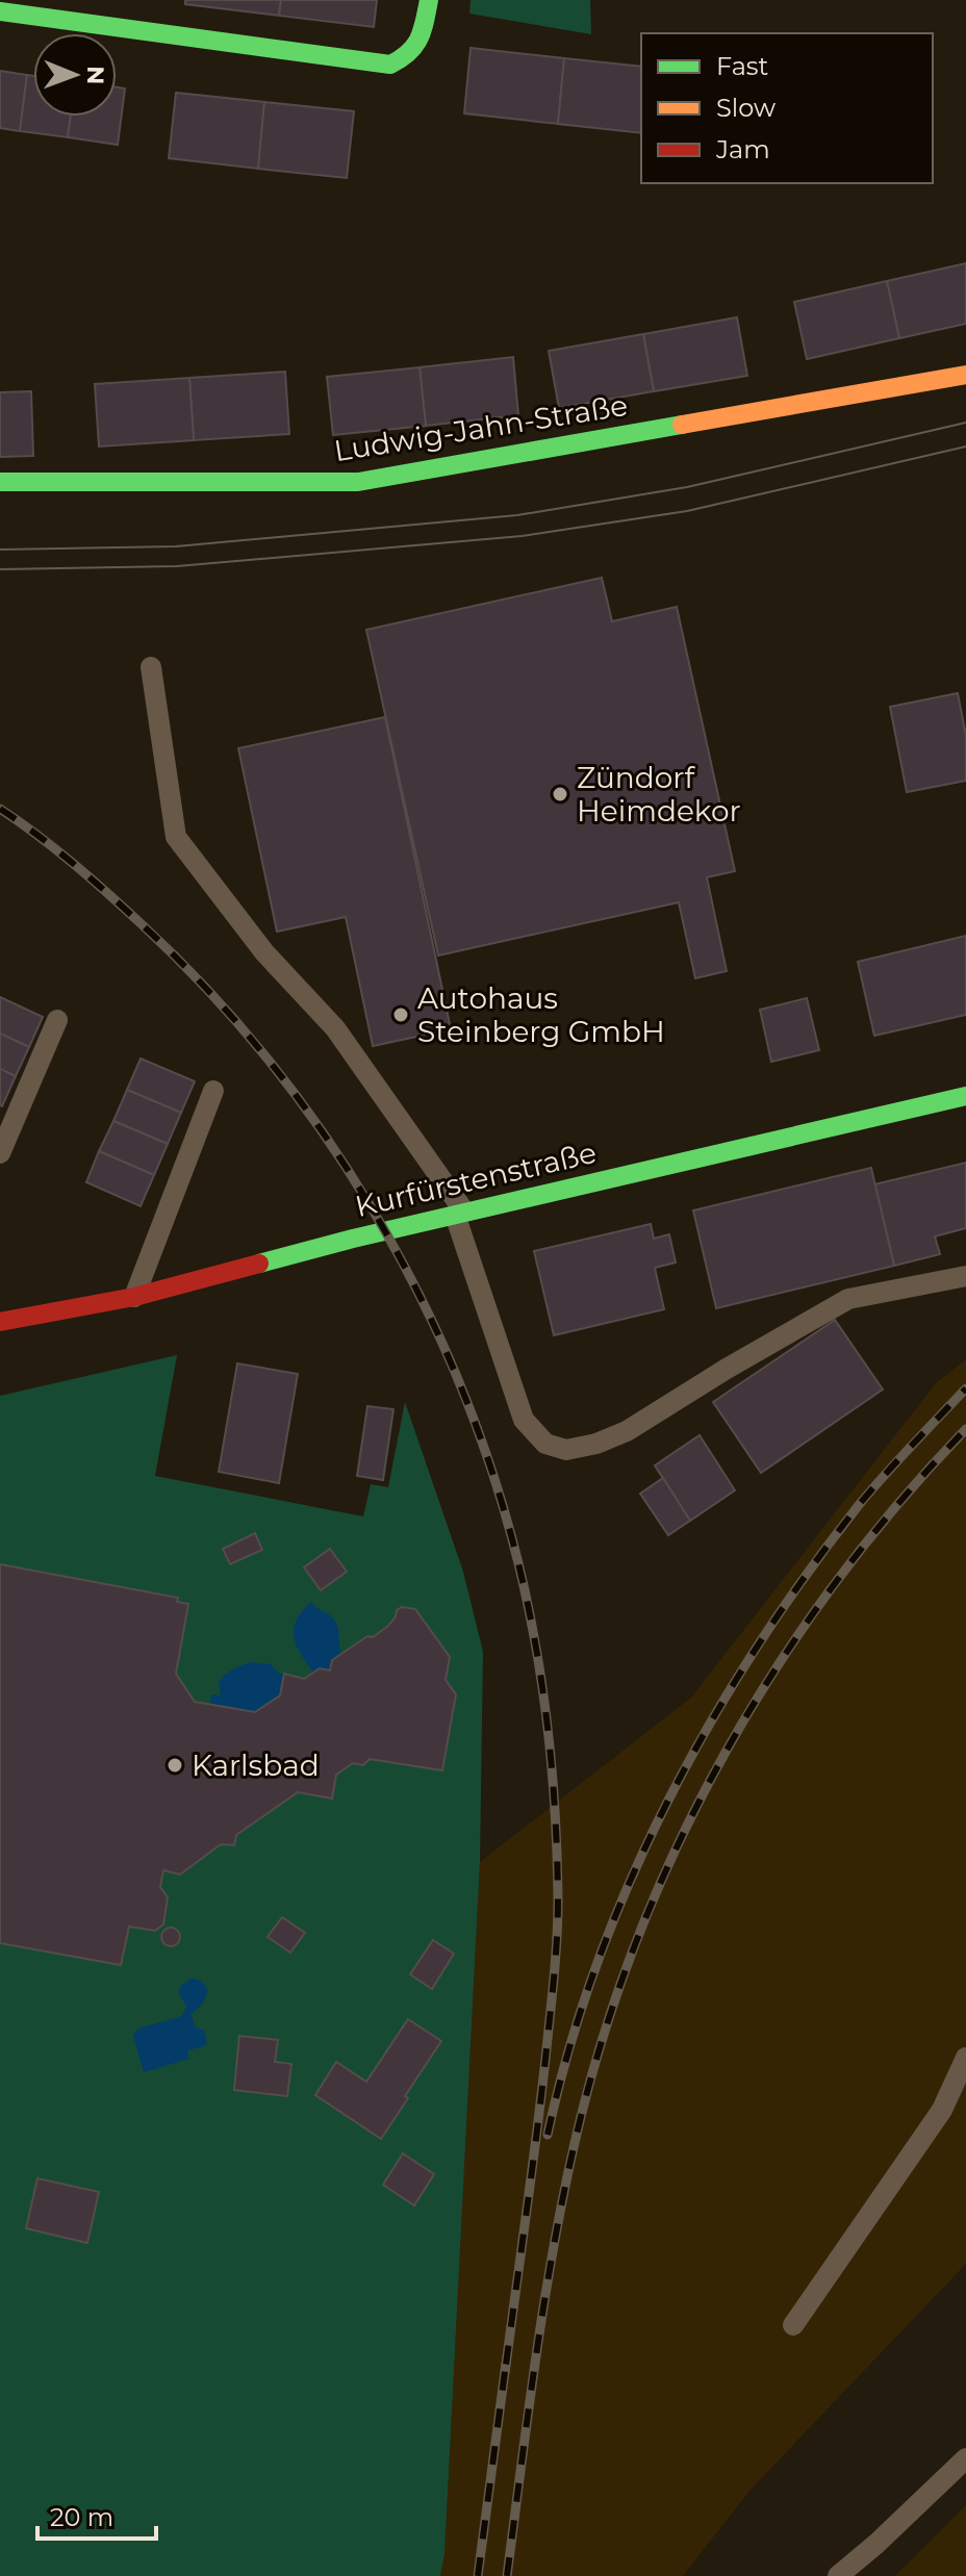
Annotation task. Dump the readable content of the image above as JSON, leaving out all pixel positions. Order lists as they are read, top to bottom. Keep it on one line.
{"streets":{"street":["Ludwig-Jahn-Straße","Kurfürstenstraße"]},"places":["Zündorf Heimdekor","Autohaus Steinberg GmbH","Karlsbad"],"legend":["Fast","Slow","Jam"],"scale_bar":"20 m","north":"right"}
